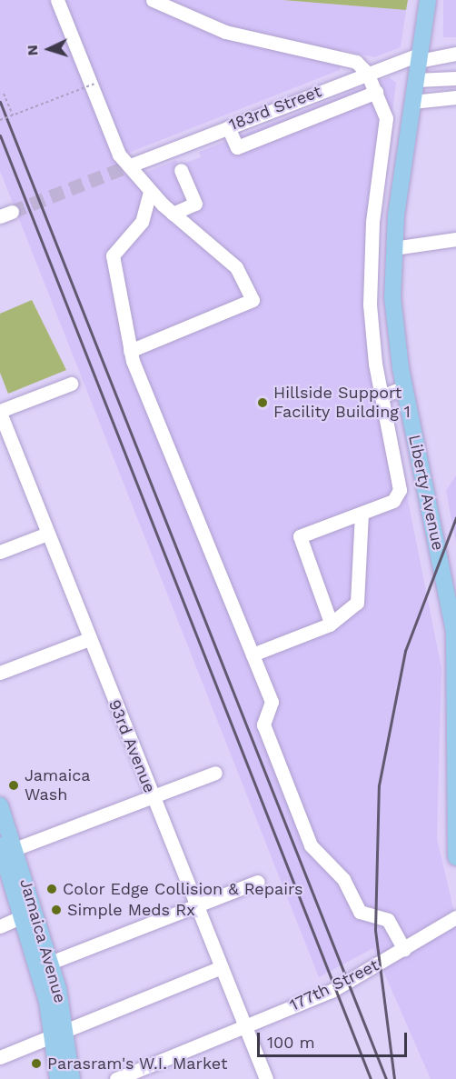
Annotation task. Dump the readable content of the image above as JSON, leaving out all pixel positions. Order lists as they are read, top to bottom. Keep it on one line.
{"streets":{"main road":["Liberty Avenue","Jamaica Avenue"],"street":["183rd Street","93rd Avenue","177th Street"]},"crossings":[["183rd Street","Liberty Avenue"],["93rd Avenue","177th Street"]],"places":["Hillside Support Facility Building 1","Jamaica Wash","Color Edge Collision & Repairs","Simple Meds Rx","Parasram's W.I. Market"],"scale_bar":"100 m","north":"left"}
